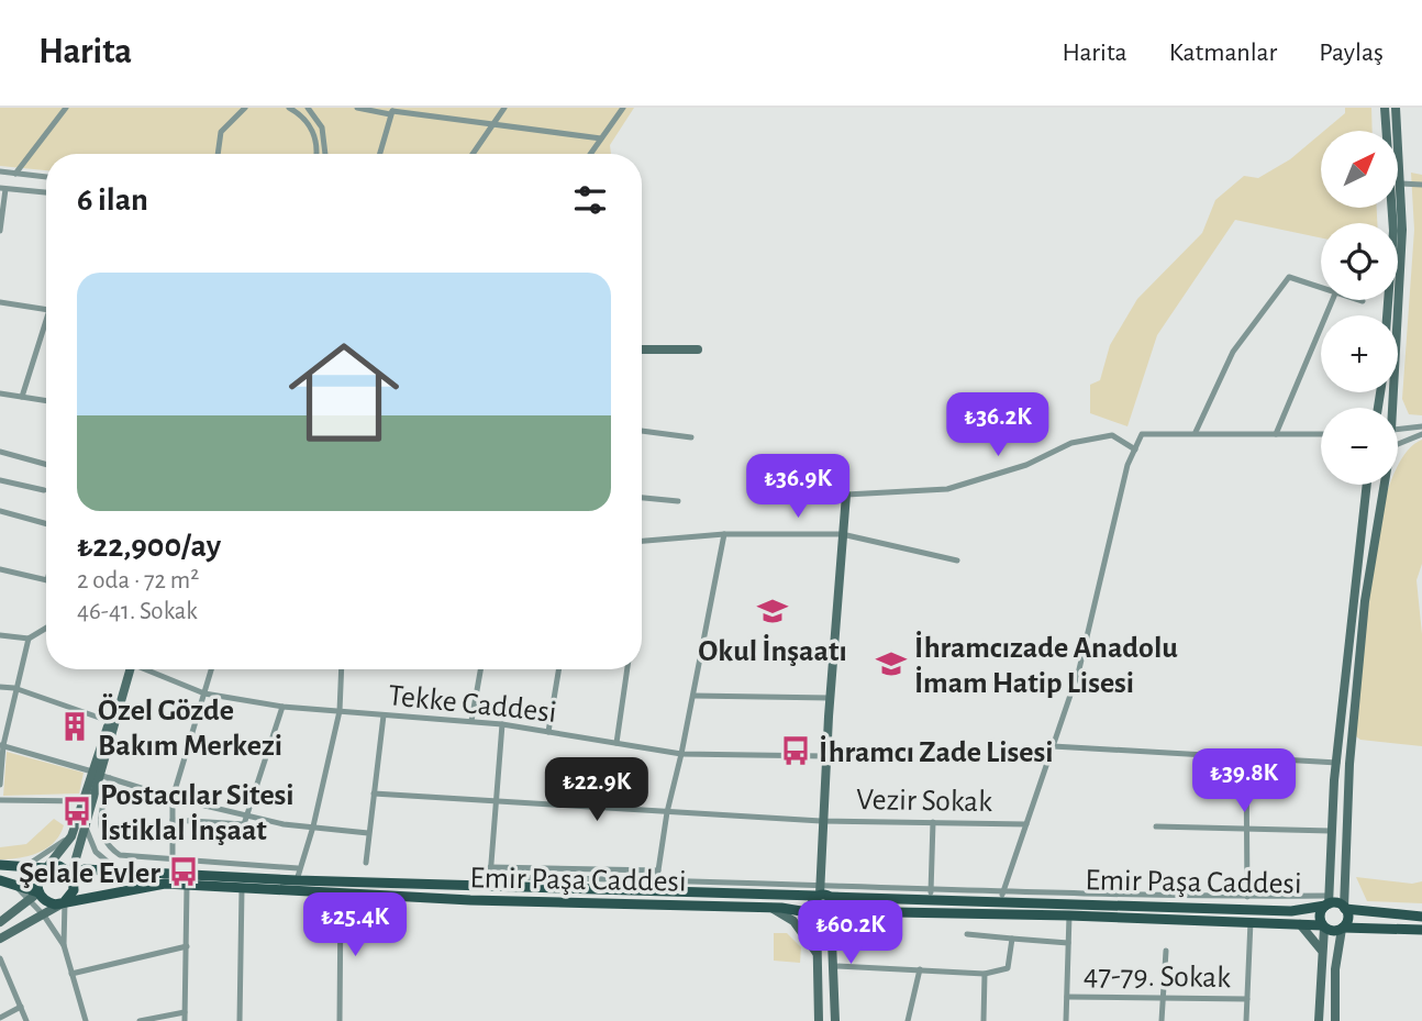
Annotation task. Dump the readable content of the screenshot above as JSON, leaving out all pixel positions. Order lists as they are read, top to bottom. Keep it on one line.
{"streets":{"main road":["Emir Paşa Caddesi"],"street":["Tekke Caddesi","Vezir Sokak","47-79. Sokak"]},"places":{"school or university":["Okul İnşaatı","İhramcızade Anadolu İmam Hatip Lisesi"],"building":["Özel Gözde Bakım Merkezi"],"bus stop":["İhramcı Zade Lisesi","Postacılar Sitesi İstiklal İnşaat","Şelale Evler"]},"north":"top right","page":{"header":"Harita","nav":["Harita","Katmanlar","Paylaş"],"map_buttons":["+","−"],"heading":"6 ilan","list":[{"name":"₺22,900/ay","note":"2 oda · 72 m² · 46-41. Sokak"}],"price":["₺36.2K","₺36.9K","₺39.8K","₺22.9K","₺25.4K","₺60.2K"]}}
